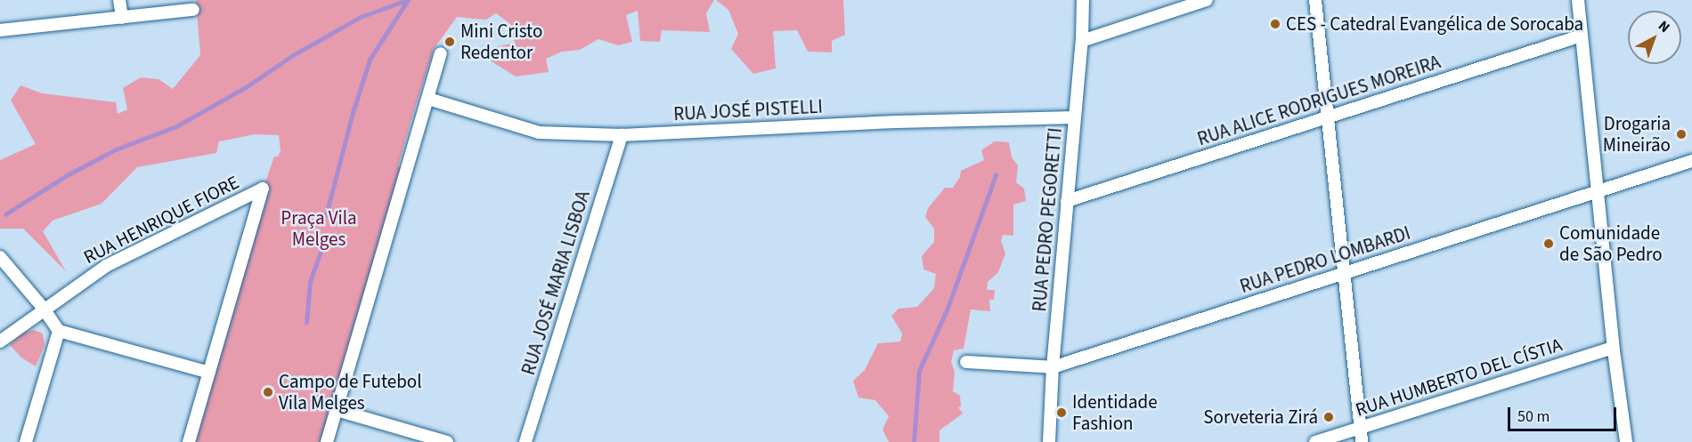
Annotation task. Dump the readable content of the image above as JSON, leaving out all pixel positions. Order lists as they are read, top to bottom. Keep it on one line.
{"streets":{"street":["RUA ALICE RODRIGUES MOREIRA","RUA JOSÉ PISTELLI","RUA HENRIQUE FIORE","RUA PEDRO PEGORETTI","RUA PEDRO LOMBARDI","RUA JOSÉ MARIA LISBOA","RUA HUMBERTO DEL CÍSTIA"]},"crossings":[["RUA ALICE RODRIGUES MOREIRA","RUA PEDRO PEGORETTI"],["RUA JOSÉ PISTELLI","RUA PEDRO PEGORETTI"],["RUA JOSÉ PISTELLI","RUA JOSÉ MARIA LISBOA"],["RUA PEDRO PEGORETTI","RUA PEDRO LOMBARDI"]],"parks":["Praça Vila Melges"],"places":["CES - Catedral Evangélica de Sorocaba","Mini Cristo Redentor","Drogaria Mineirão","Comunidade de São Pedro","Campo de Futebol Vila Melges","Identidade Fashion","Sorveteria Zirá"],"scale_bar":"50 m","north":"top right"}
